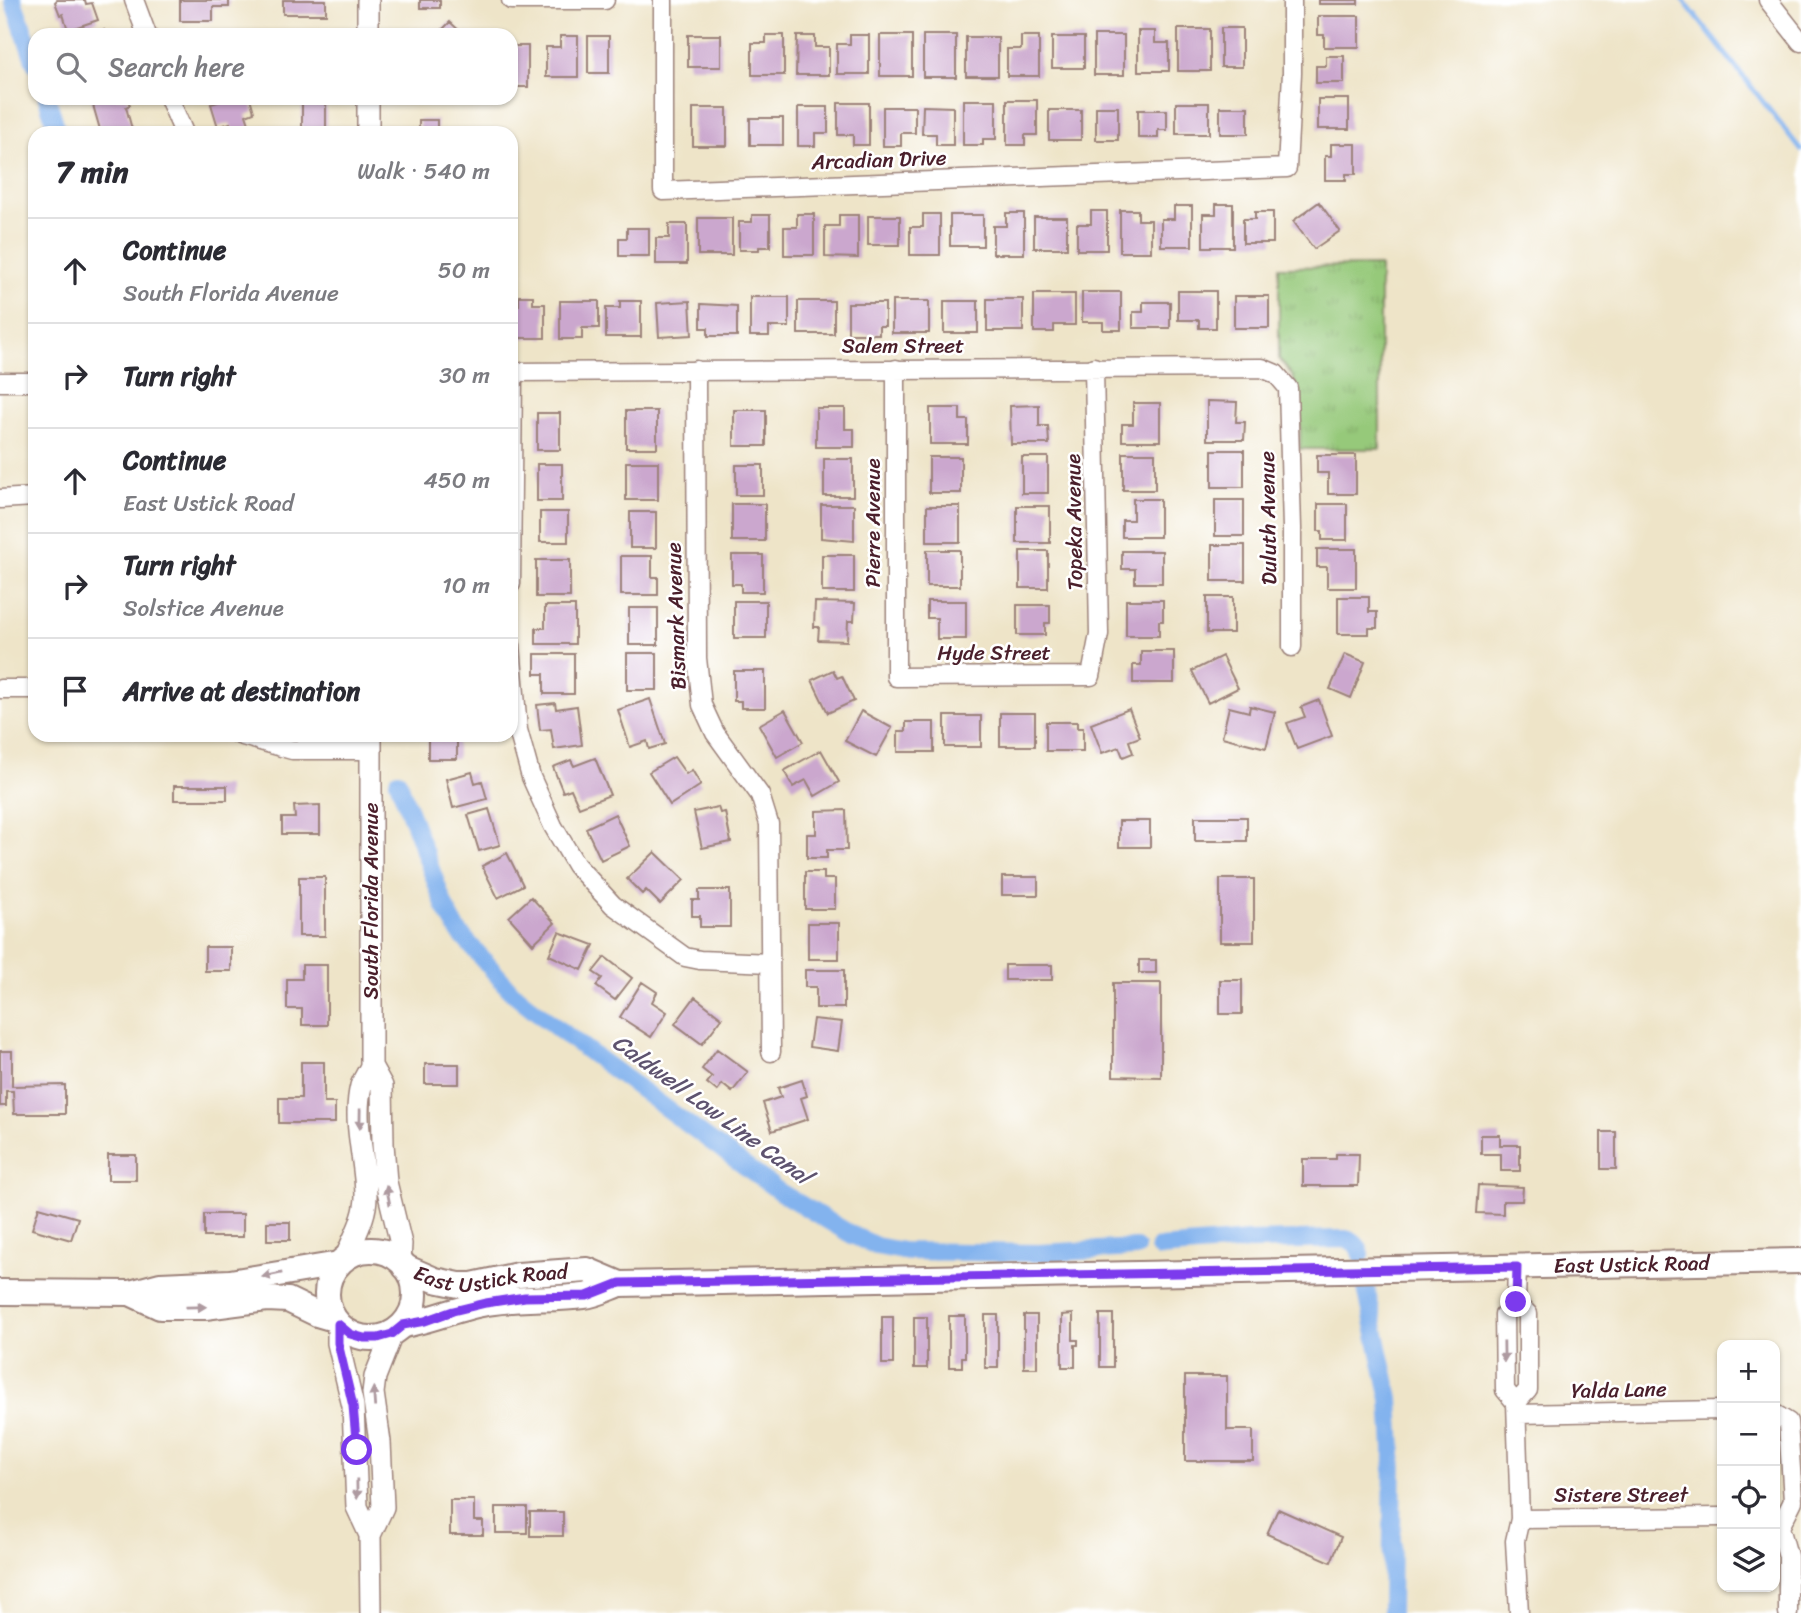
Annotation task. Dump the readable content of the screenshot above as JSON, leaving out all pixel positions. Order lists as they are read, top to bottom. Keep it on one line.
{"streets":{"main road":["East Ustick Road"],"street":["Arcadian Drive","Salem Street","Duluth Avenue","Topeka Avenue","Pierre Avenue","Bismark Avenue","Hyde Street","South Florida Avenue","Yalda Lane","Sistere Street"]},"crossings":[["Salem Street","Duluth Avenue"],["Salem Street","Topeka Avenue"],["Salem Street","Pierre Avenue"],["Salem Street","Bismark Avenue"],["Topeka Avenue","Hyde Street"],["Pierre Avenue","Hyde Street"],["South Florida Avenue","East Ustick Road"]],"water":["Caldwell Low Line Canal"],"page":{"search":"Search here","heading":["7 min","Walk · 540 m"],"list":[["Continue","South Florida Avenue","50 m"],["Turn right","30 m"],["Continue","East Ustick Road","450 m"],["Turn right","Solstice Avenue","10 m"],"Arrive at destination"],"map_buttons":["+","−"]}}
